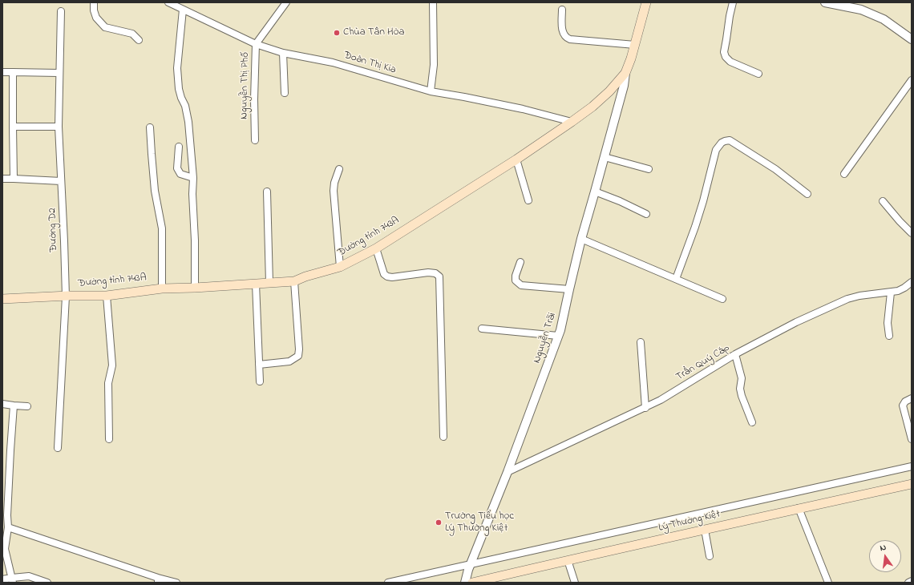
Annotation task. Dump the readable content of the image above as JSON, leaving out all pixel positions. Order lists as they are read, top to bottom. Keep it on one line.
{"streets":{"main road":["Đường tỉnh 743A","Lý Thường Kiệt"],"street":["Đoàn Thị Kia","Nguyễn Thị Phố","Đường D2","Nguyễn Trãi","Trần Quý Cáp"]},"crossings":[["Đoàn Thị Kia","Nguyễn Thị Phố"],["Đoàn Thị Kia","Đường tỉnh 743A"],["Đường D2","Đường tỉnh 743A"],["Đường tỉnh 743A","Nguyễn Trãi"],["Nguyễn Trãi","Trần Quý Cáp"]],"places":["Chùa Tân Hòa","Trường Tiểu học Lý Thường Kiệt"],"north":"top"}
